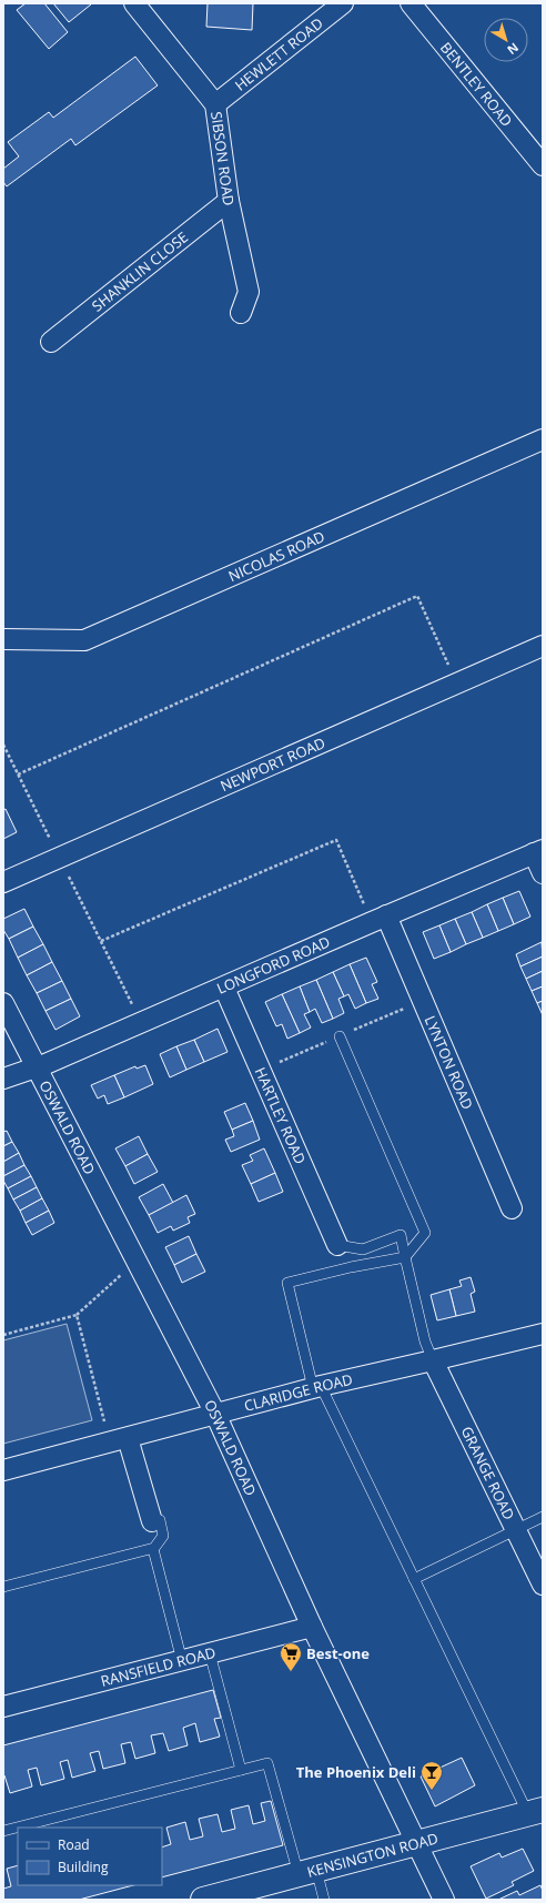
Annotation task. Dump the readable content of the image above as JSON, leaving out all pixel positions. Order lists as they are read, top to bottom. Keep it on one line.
{"streets":{"street":["HEWLETT ROAD","BENTLEY ROAD","SIBSON ROAD","SHANKLIN CLOSE","NICOLAS ROAD","NEWPORT ROAD","LONGFORD ROAD","LYNTON ROAD","HARTLEY ROAD","OSWALD ROAD","CLARIDGE ROAD","GRANGE ROAD","RANSFIELD ROAD","KENSINGTON ROAD"]},"crossings":[["HEWLETT ROAD","SIBSON ROAD"],["SIBSON ROAD","SHANKLIN CLOSE"],["LONGFORD ROAD","LYNTON ROAD"],["LONGFORD ROAD","HARTLEY ROAD"],["LONGFORD ROAD","OSWALD ROAD"],["OSWALD ROAD","CLARIDGE ROAD"],["OSWALD ROAD","RANSFIELD ROAD"],["OSWALD ROAD","KENSINGTON ROAD"],["CLARIDGE ROAD","GRANGE ROAD"]],"places":{"supermarket":["Best-one"],"bar":["The Phoenix Deli"]},"legend":["Road","Building"],"north":"bottom right"}
